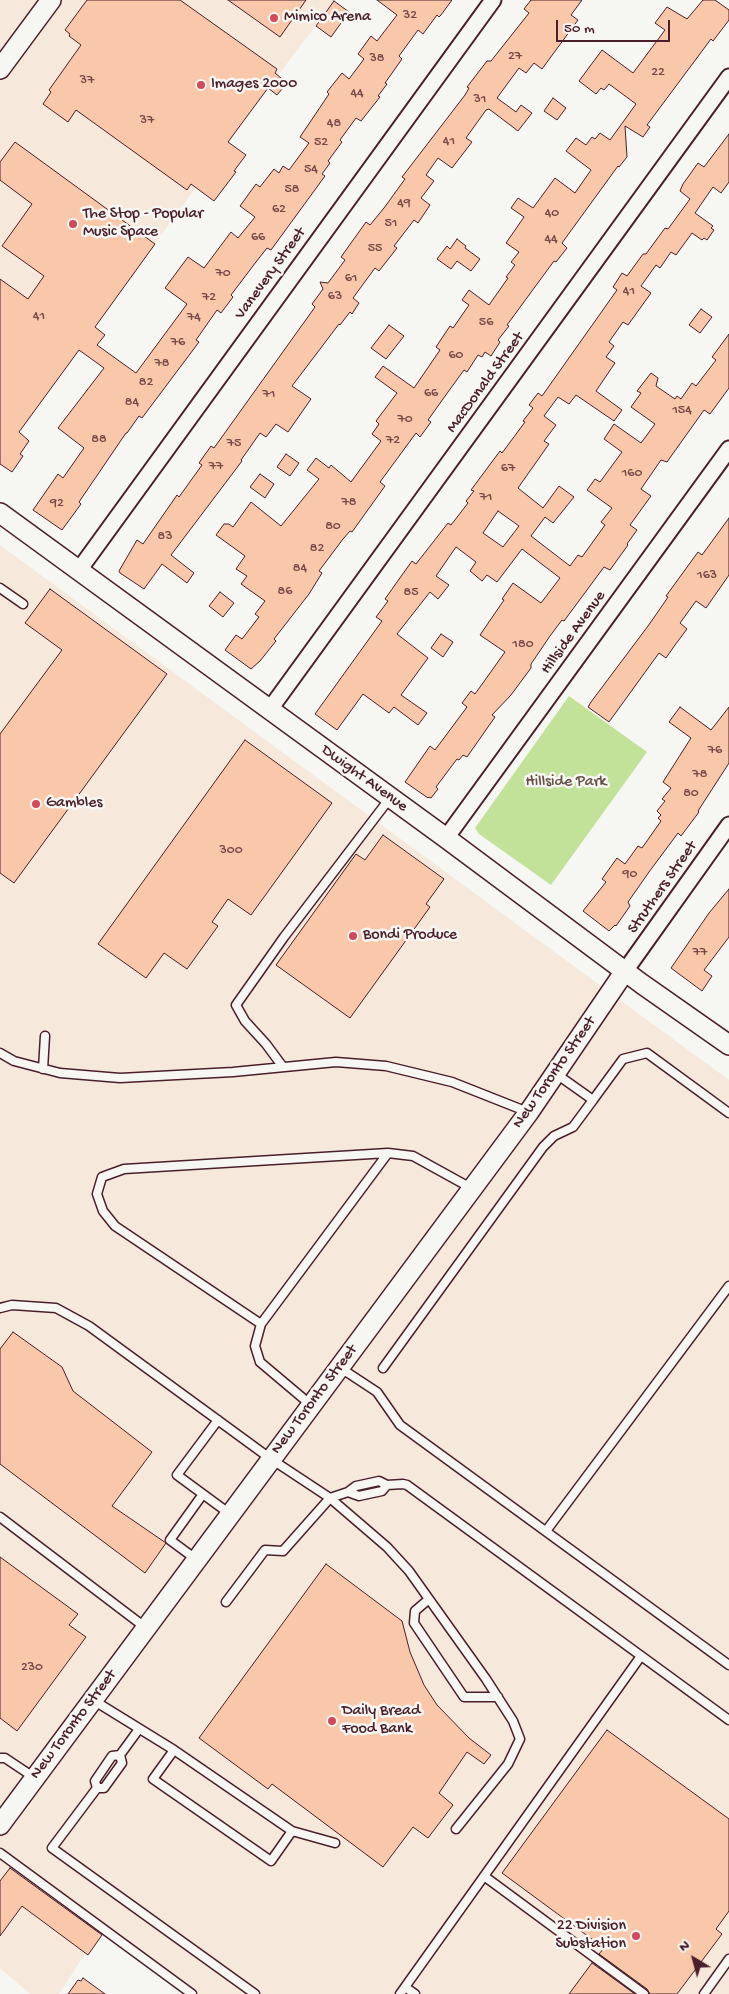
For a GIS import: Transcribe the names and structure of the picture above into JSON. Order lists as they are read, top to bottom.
{
  "streets": {
    "street": [
      "Vanevery Street",
      "MacDonald Street",
      "Hillside Avenue",
      "Dwight Avenue",
      "Struthers Street",
      "New Toronto Street"
    ]
  },
  "crossings": [
    ["Vanevery Street", "Dwight Avenue"],
    ["MacDonald Street", "Dwight Avenue"],
    ["Hillside Avenue", "Dwight Avenue"],
    ["Dwight Avenue", "Struthers Street"],
    ["Dwight Avenue", "New Toronto Street"],
    ["Struthers Street", "New Toronto Street"]
  ],
  "parks": ["Hillside Park"],
  "places": [
    "Mimico Arena",
    "Images 2000",
    "The Stop - Popular Music Space",
    "Gambles",
    "Bondi Produce",
    "Daily Bread Food Bank",
    "22 Division Substation"
  ],
  "house_numbers": [
    "32",
    "27",
    "38",
    "22",
    "37",
    "44",
    "31",
    "37",
    "48",
    "41",
    "52",
    "54",
    "58",
    "49",
    "62",
    "40",
    "51",
    "66",
    "44",
    "55",
    "70",
    "61",
    "41",
    "63",
    "72",
    "41",
    "74",
    "56",
    "76",
    "60",
    "78",
    "82",
    "66",
    "71",
    "84",
    "154",
    "70",
    "88",
    "72",
    "75",
    "77",
    "67",
    "160",
    "71",
    "78",
    "92",
    "80",
    "83",
    "82",
    "84",
    "163",
    "86",
    "85",
    "180",
    "76",
    "78",
    "80",
    "300",
    "90",
    "77",
    "230"
  ],
  "scale_bar": "50 m",
  "north": "top left"
}
